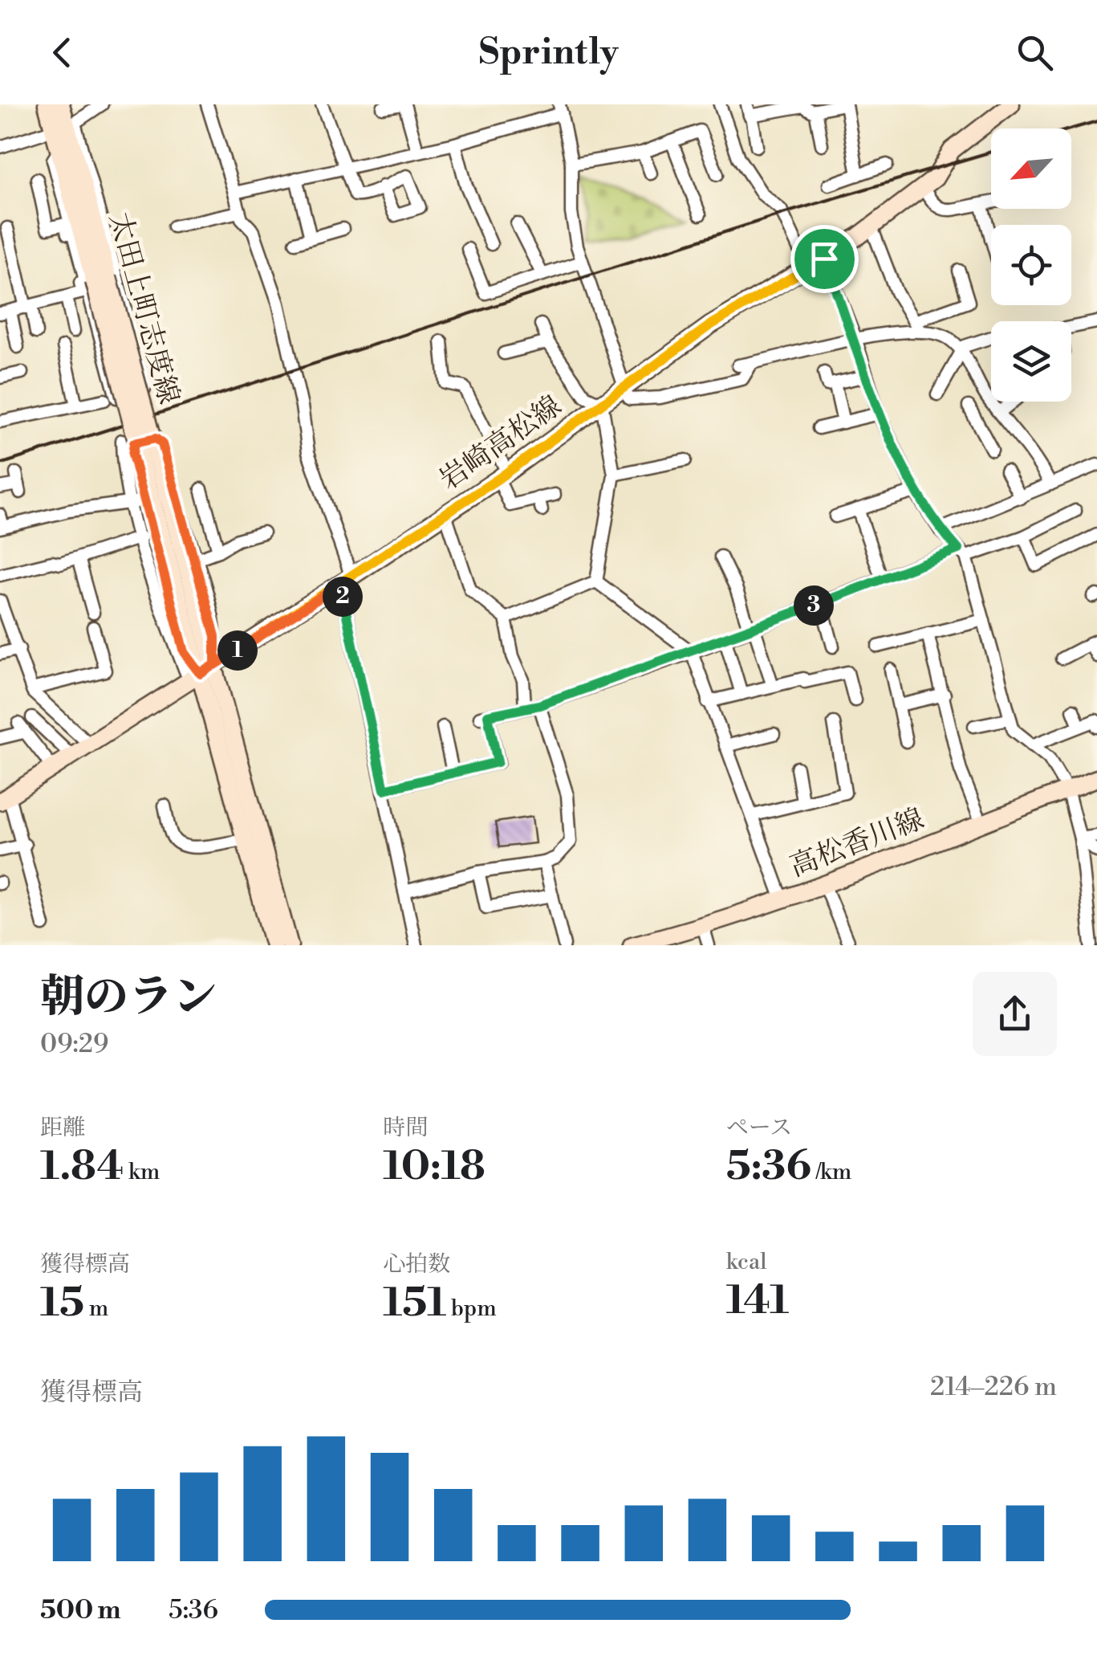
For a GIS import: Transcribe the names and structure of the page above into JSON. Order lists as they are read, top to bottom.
{
  "streets": {
    "main road": ["太田上町志度線", "岩崎高松線", "高松香川線"]
  },
  "crossings": [
    ["太田上町志度線", "岩崎高松線"]
  ],
  "north": "bottom left",
  "page": {
    "header": "Sprintly",
    "pins": ["2", "3", "1"],
    "heading": ["朝のラン", "09:29"],
    "stats": [
      ["距離", "1.84 km"],
      ["時間", "10:18"],
      ["ペース", "5:36 /km"],
      ["獲得標高", "15 m"],
      ["心拍数", "151 bpm"],
      ["kcal", "141"]
    ],
    "chart": ["獲得標高", "214–226 m"],
    "list": [
      {
        "name": "500 m",
        "note": "5:36"
      }
    ]
  }
}
